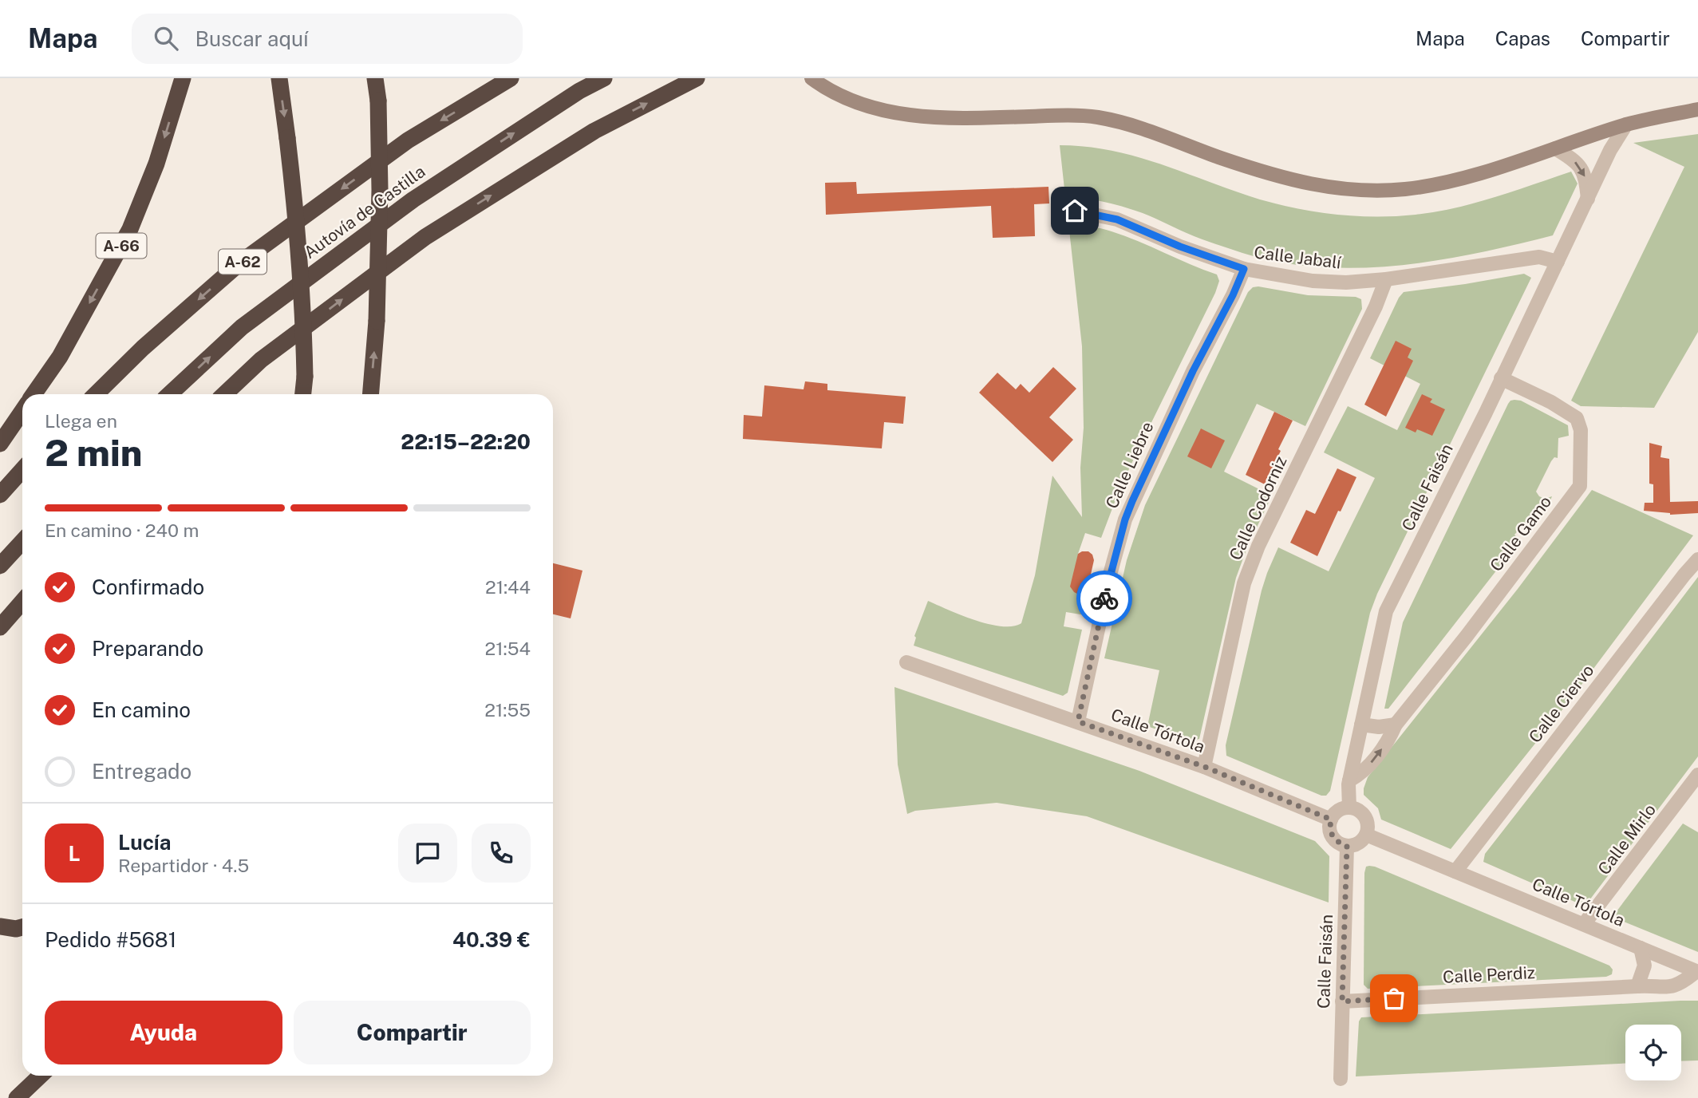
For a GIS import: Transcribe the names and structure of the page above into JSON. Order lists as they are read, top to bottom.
{
  "streets": {
    "highway": ["Autovía de Castilla", "A-66", "A-62"],
    "street": [
      "Calle Jabalí",
      "Calle Liebre",
      "Calle Faisán",
      "Calle Codorniz",
      "Calle Gamo",
      "Calle Ciervo",
      "Calle Tórtola",
      "Calle Mirlo",
      "Calle Perdiz"
    ]
  },
  "crossings": [
    ["Calle Jabalí", "Calle Liebre"],
    ["Calle Jabalí", "Calle Faisán"],
    ["Calle Jabalí", "Calle Codorniz"],
    ["Calle Liebre", "Calle Tórtola"],
    ["Calle Faisán", "Calle Gamo"],
    ["Calle Faisán", "Calle Tórtola"],
    ["Calle Faisán", "Calle Perdiz"],
    ["Calle Codorniz", "Calle Tórtola"],
    ["Calle Ciervo", "Calle Tórtola"],
    ["Calle Tórtola", "Calle Mirlo"],
    ["Calle Tórtola", "Calle Perdiz"]
  ],
  "page": {
    "header": "Mapa",
    "search": "Buscar aquí",
    "nav": ["Mapa", "Capas", "Compartir"],
    "heading": ["2 min", "Llega en", "22:15–22:20"],
    "panel": [
      "Lucía",
      "Repartidor · 4.5",
      "Pedido #5681",
      "40.39 €"
    ],
    "bar": "En camino · 240 m",
    "list": [
      ["Confirmado", "21:44"],
      ["Preparando", "21:54"],
      ["En camino", "21:55"],
      "Entregado"
    ],
    "round": "L",
    "buttons": ["Ayuda", "Compartir"]
  }
}
